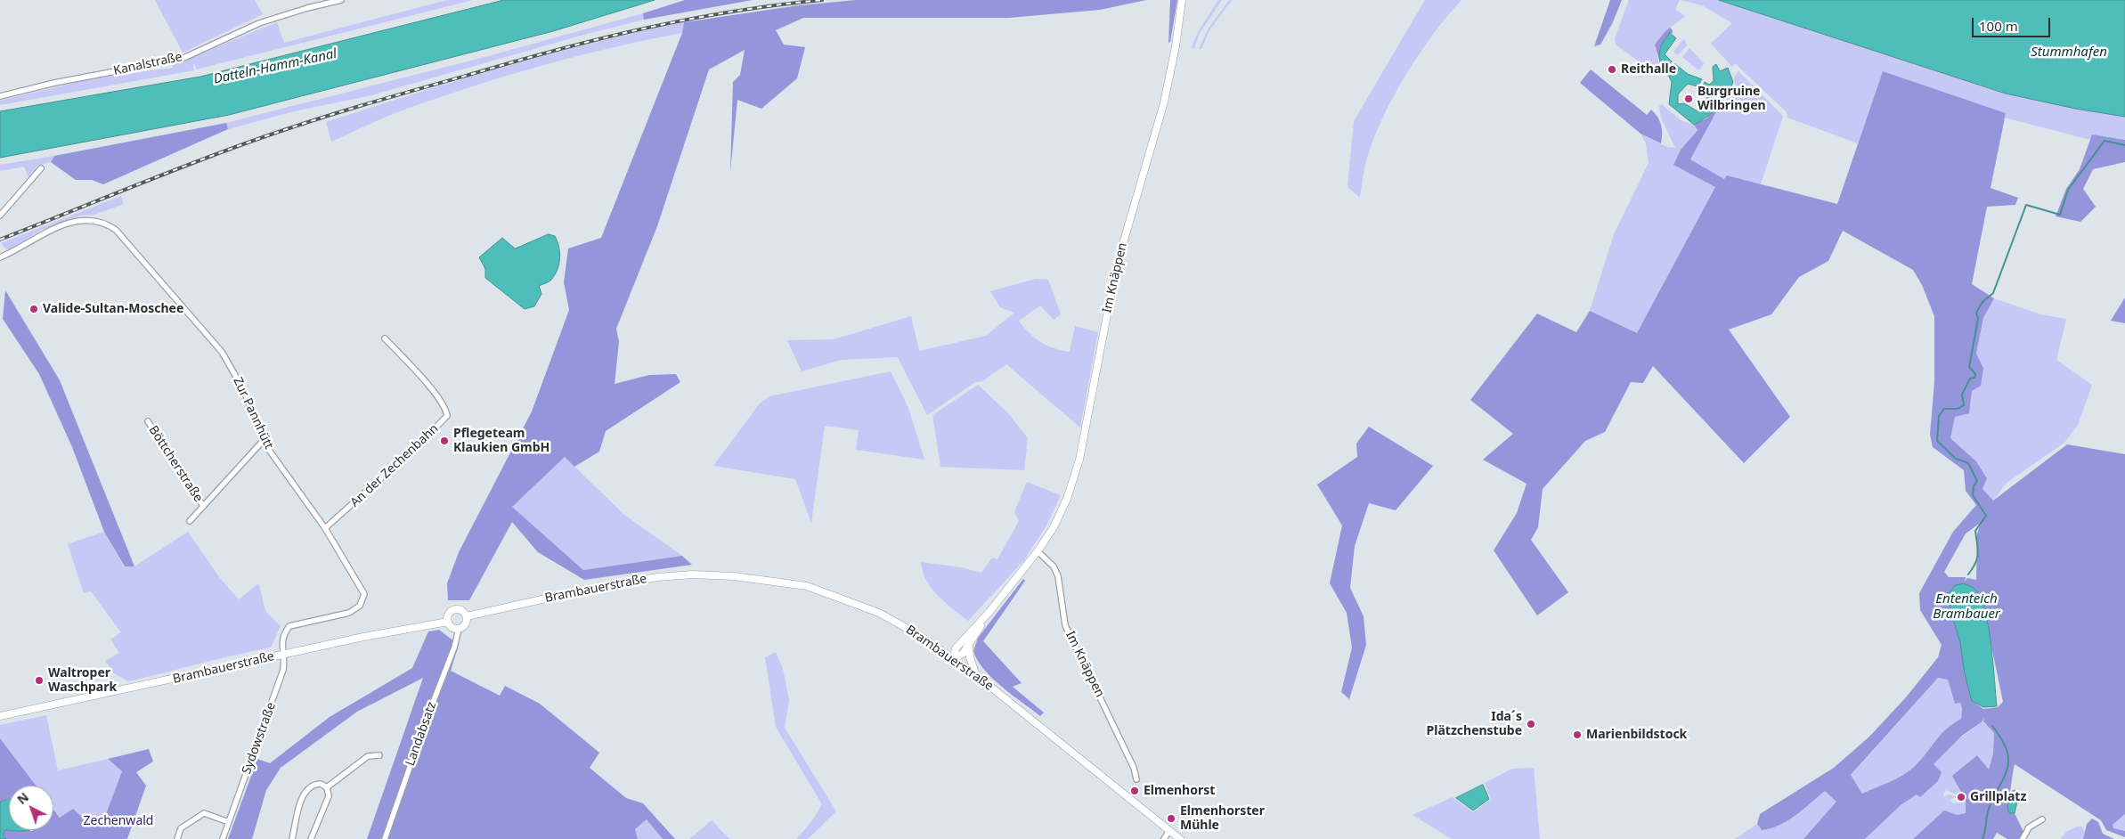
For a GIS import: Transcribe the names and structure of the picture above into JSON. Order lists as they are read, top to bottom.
{
  "streets": {
    "main road": ["Im Knäppen", "Brambauerstraße"],
    "street": [
      "Kanalstraße",
      "Zur Pannhütt",
      "Böttcherstraße",
      "An der Zechenbahn",
      "Landabsatz",
      "Sydowstraße"
    ]
  },
  "crossings": [
    ["Im Knäppen", "Brambauerstraße"],
    ["Zur Pannhütt", "Böttcherstraße"],
    ["Zur Pannhütt", "An der Zechenbahn"],
    ["Zur Pannhütt", "Brambauerstraße"],
    ["Zur Pannhütt", "Sydowstraße"],
    ["Brambauerstraße", "Landabsatz"],
    ["Brambauerstraße", "Sydowstraße"]
  ],
  "water": ["Stummhafen", "Datteln-Hamm-Kanal", "Ententeich Brambauer"],
  "parks": ["Zechenwald"],
  "places": [
    "Reithalle",
    "Burgruine Wilbringen",
    "Valide-Sultan-Moschee",
    "Pflegeteam Klaukien GmbH",
    "Waltroper Waschpark",
    "Ida´s Plätzchenstube",
    "Marienbildstock",
    "Elmenhorst",
    "Grillplatz",
    "Elmenhorster Mühle"
  ],
  "scale_bar": "100 m",
  "north": "top left"
}
